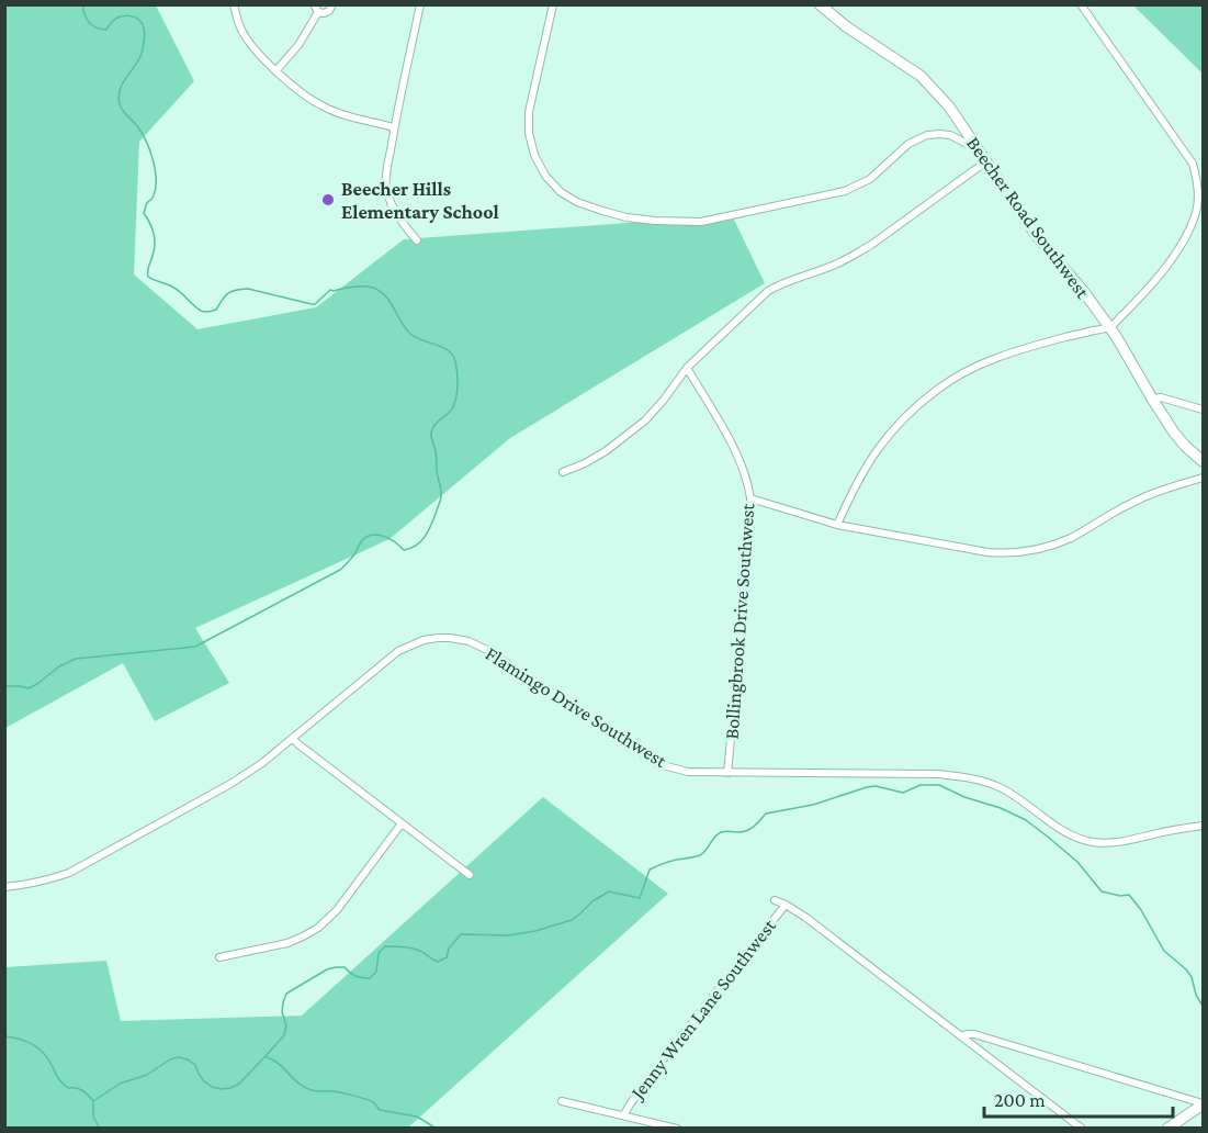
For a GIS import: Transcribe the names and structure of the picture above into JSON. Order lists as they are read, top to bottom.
{
  "streets": {
    "street": [
      "Beecher Road Southwest",
      "Bollingbrook Drive Southwest",
      "Flamingo Drive Southwest",
      "Jenny Wren Lane Southwest"
    ]
  },
  "crossings": [
    ["Bollingbrook Drive Southwest", "Flamingo Drive Southwest"]
  ],
  "places": ["Beecher Hills Elementary School"],
  "scale_bar": "200 m"
}
